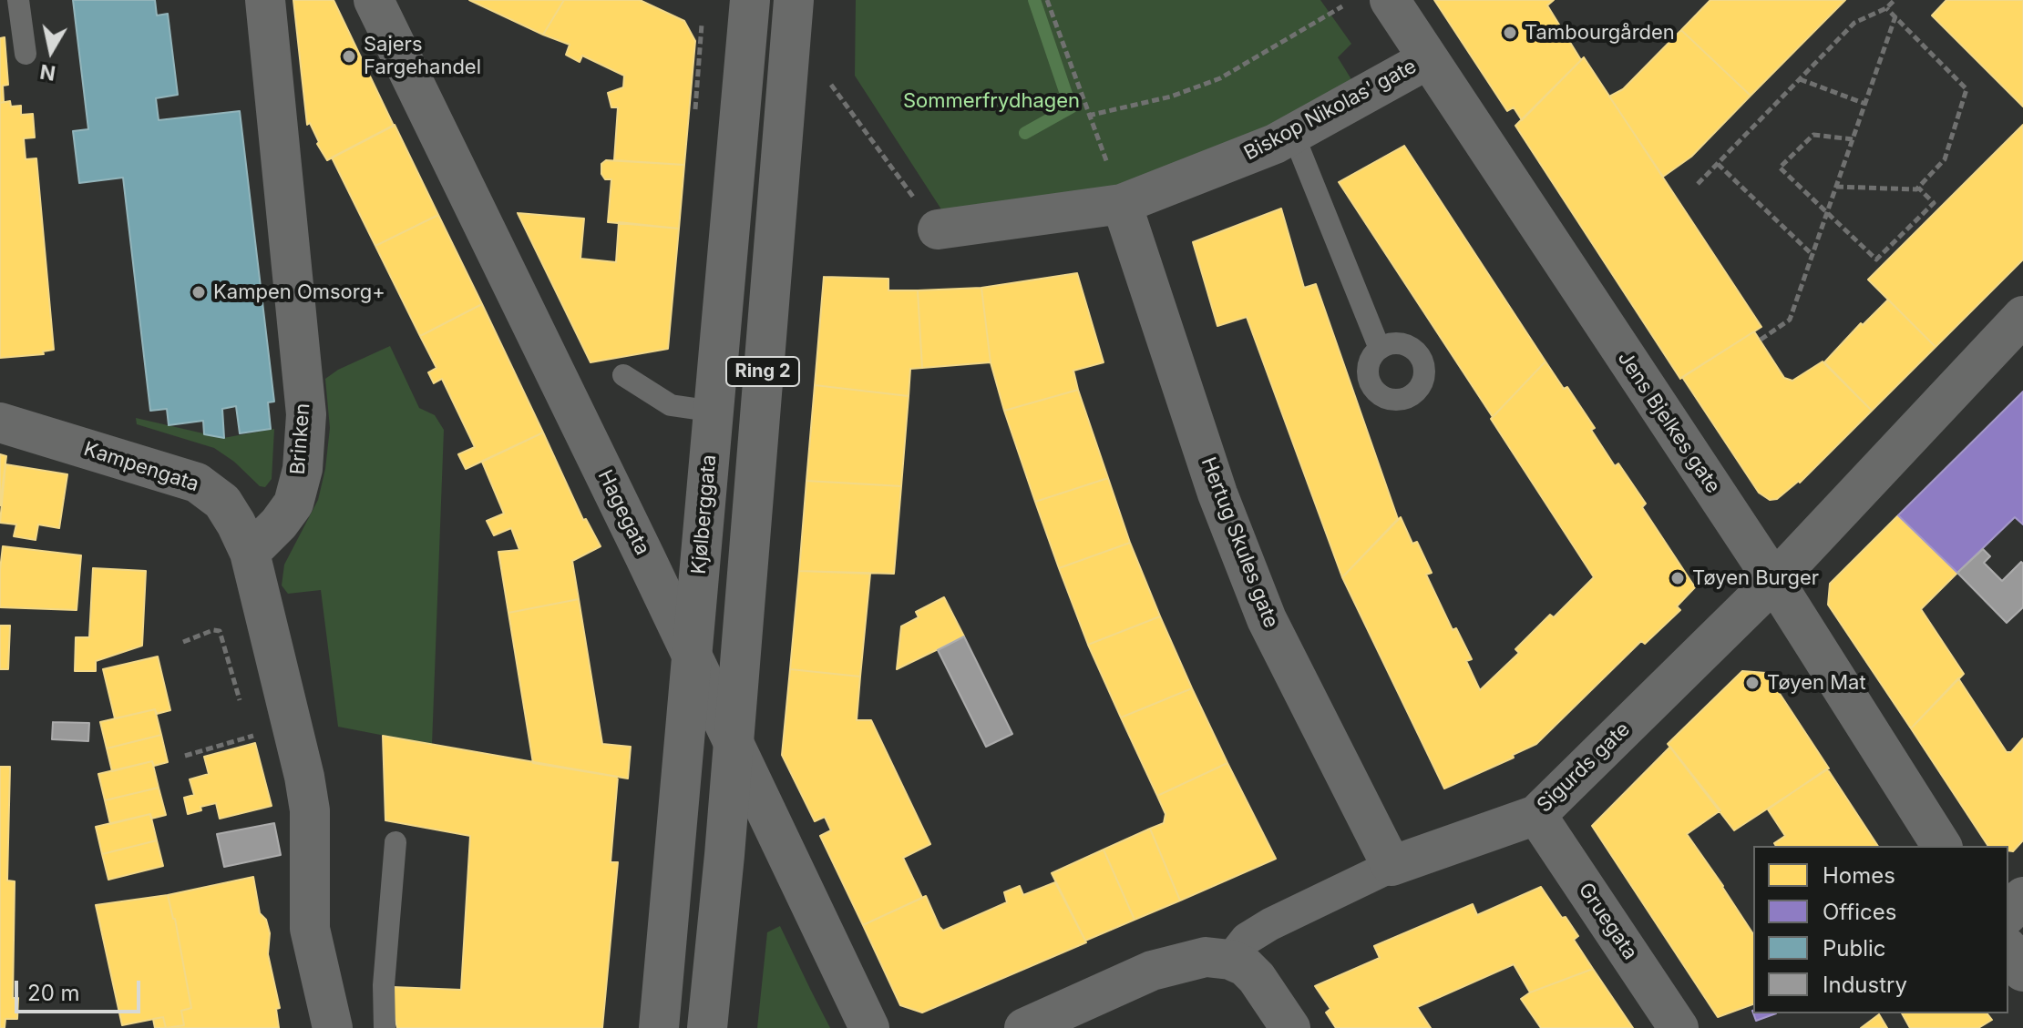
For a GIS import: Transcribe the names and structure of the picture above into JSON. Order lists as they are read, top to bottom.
{
  "streets": {
    "street": [
      "Biskop Nikolas' gate",
      "Ring 2",
      "Jens Bjelkes gate",
      "Brinken",
      "Kampengata",
      "Hagegata",
      "Kjølberggata",
      "Hertug Skules gate",
      "Sigurds gate",
      "Gruegata"
    ]
  },
  "crossings": [
    ["Biskop Nikolas' gate", "Jens Bjelkes gate"],
    ["Biskop Nikolas' gate", "Hertug Skules gate"],
    ["Ring 2", "Hagegata"],
    ["Jens Bjelkes gate", "Sigurds gate"],
    ["Brinken", "Kampengata"],
    ["Hagegata", "Kjølberggata"],
    ["Hertug Skules gate", "Sigurds gate"],
    ["Sigurds gate", "Gruegata"]
  ],
  "parks": ["Sommerfrydhagen"],
  "places": [
    "Tambourgården",
    "Sajers Fargehandel",
    "Kampen Omsorg+",
    "Tøyen Burger",
    "Tøyen Mat"
  ],
  "legend": [
    "Homes",
    "Offices",
    "Public",
    "Industry"
  ],
  "scale_bar": "20 m",
  "north": "bottom"
}
